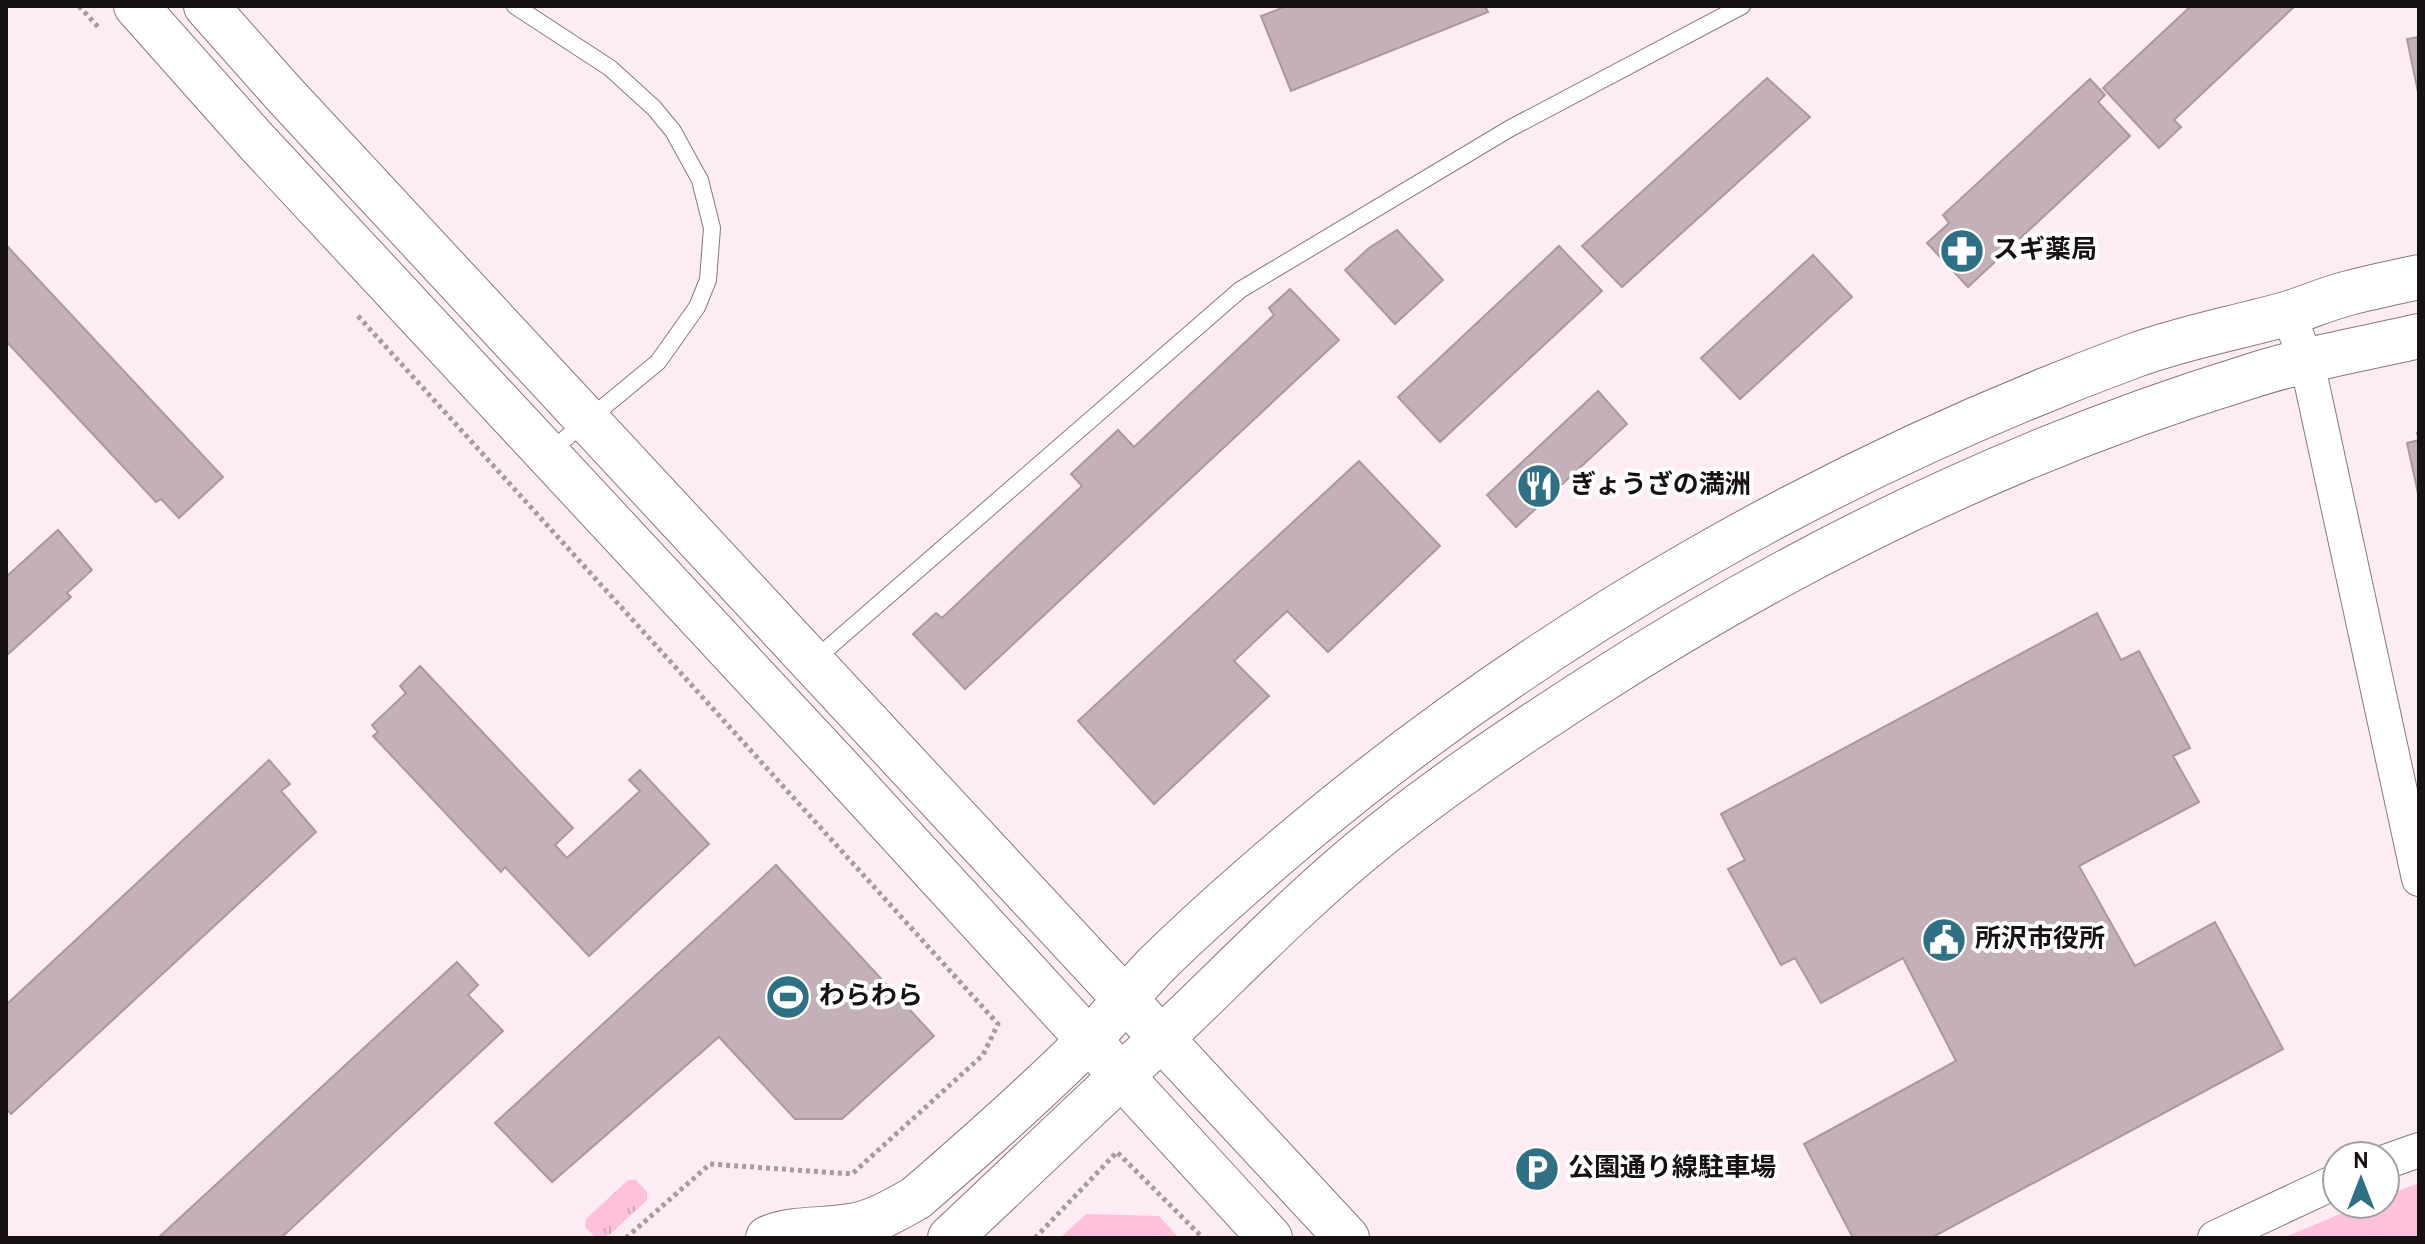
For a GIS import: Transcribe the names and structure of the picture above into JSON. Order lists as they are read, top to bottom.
{
  "places": {
    "pharmacy": ["スギ薬局"],
    "restaurant": ["ぎょうざの満洲"],
    "public building": ["所沢市役所"],
    "sports": ["わらわら"],
    "parking": ["公園通り線駐車場"]
  },
  "north": "top"
}
